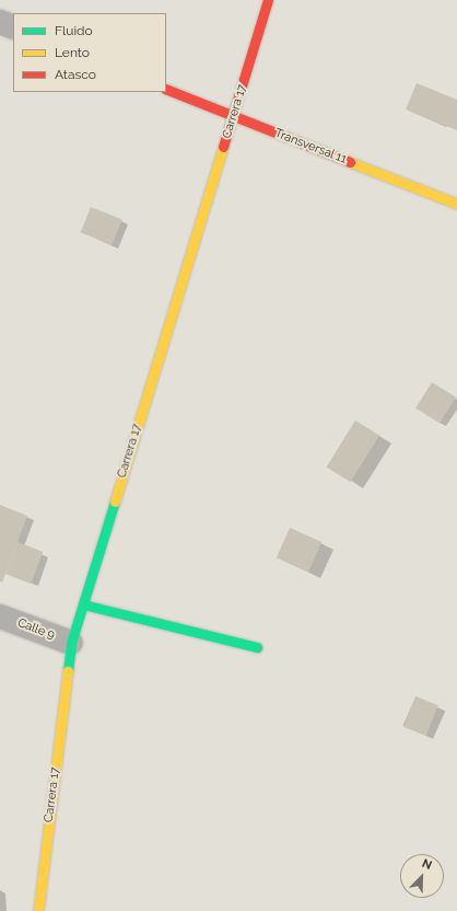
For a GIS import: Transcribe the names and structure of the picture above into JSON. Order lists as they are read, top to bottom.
{
  "streets": {
    "street": ["Carrera 17", "Transversal 11", "Calle 9"]
  },
  "crossings": [
    ["Carrera 17", "Transversal 11"],
    ["Carrera 17", "Calle 9"]
  ],
  "legend": ["Fluido", "Lento", "Atasco"],
  "north": "top right"
}
